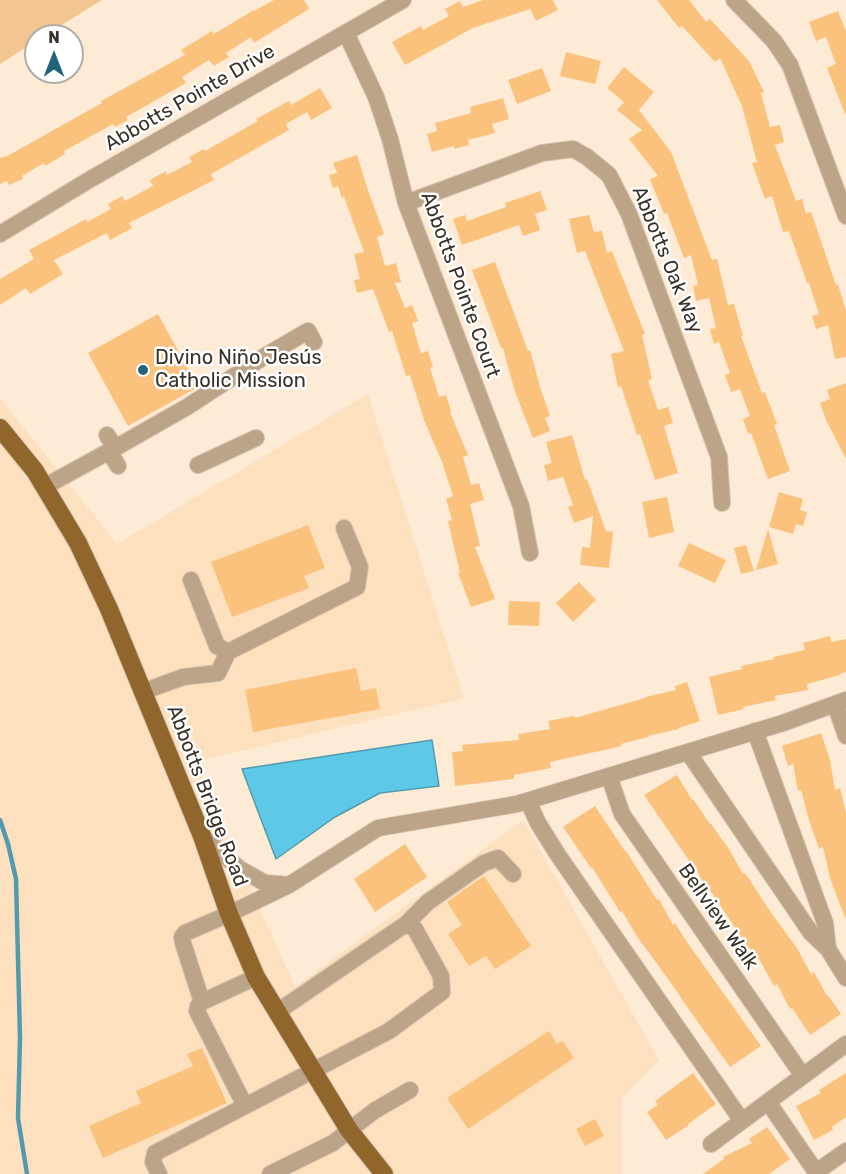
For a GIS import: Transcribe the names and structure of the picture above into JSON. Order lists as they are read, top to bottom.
{
  "streets": {
    "main road": ["Abbotts Bridge Road"],
    "street": [
      "Abbotts Pointe Drive",
      "Abbotts Oak Way",
      "Abbotts Pointe Court",
      "Bellview Walk"
    ]
  },
  "crossings": [
    ["Abbotts Pointe Drive", "Abbotts Pointe Court"],
    ["Abbotts Oak Way", "Abbotts Pointe Court"]
  ],
  "places": ["Divino Niño Jesús Catholic Mission"],
  "north": "top"
}
